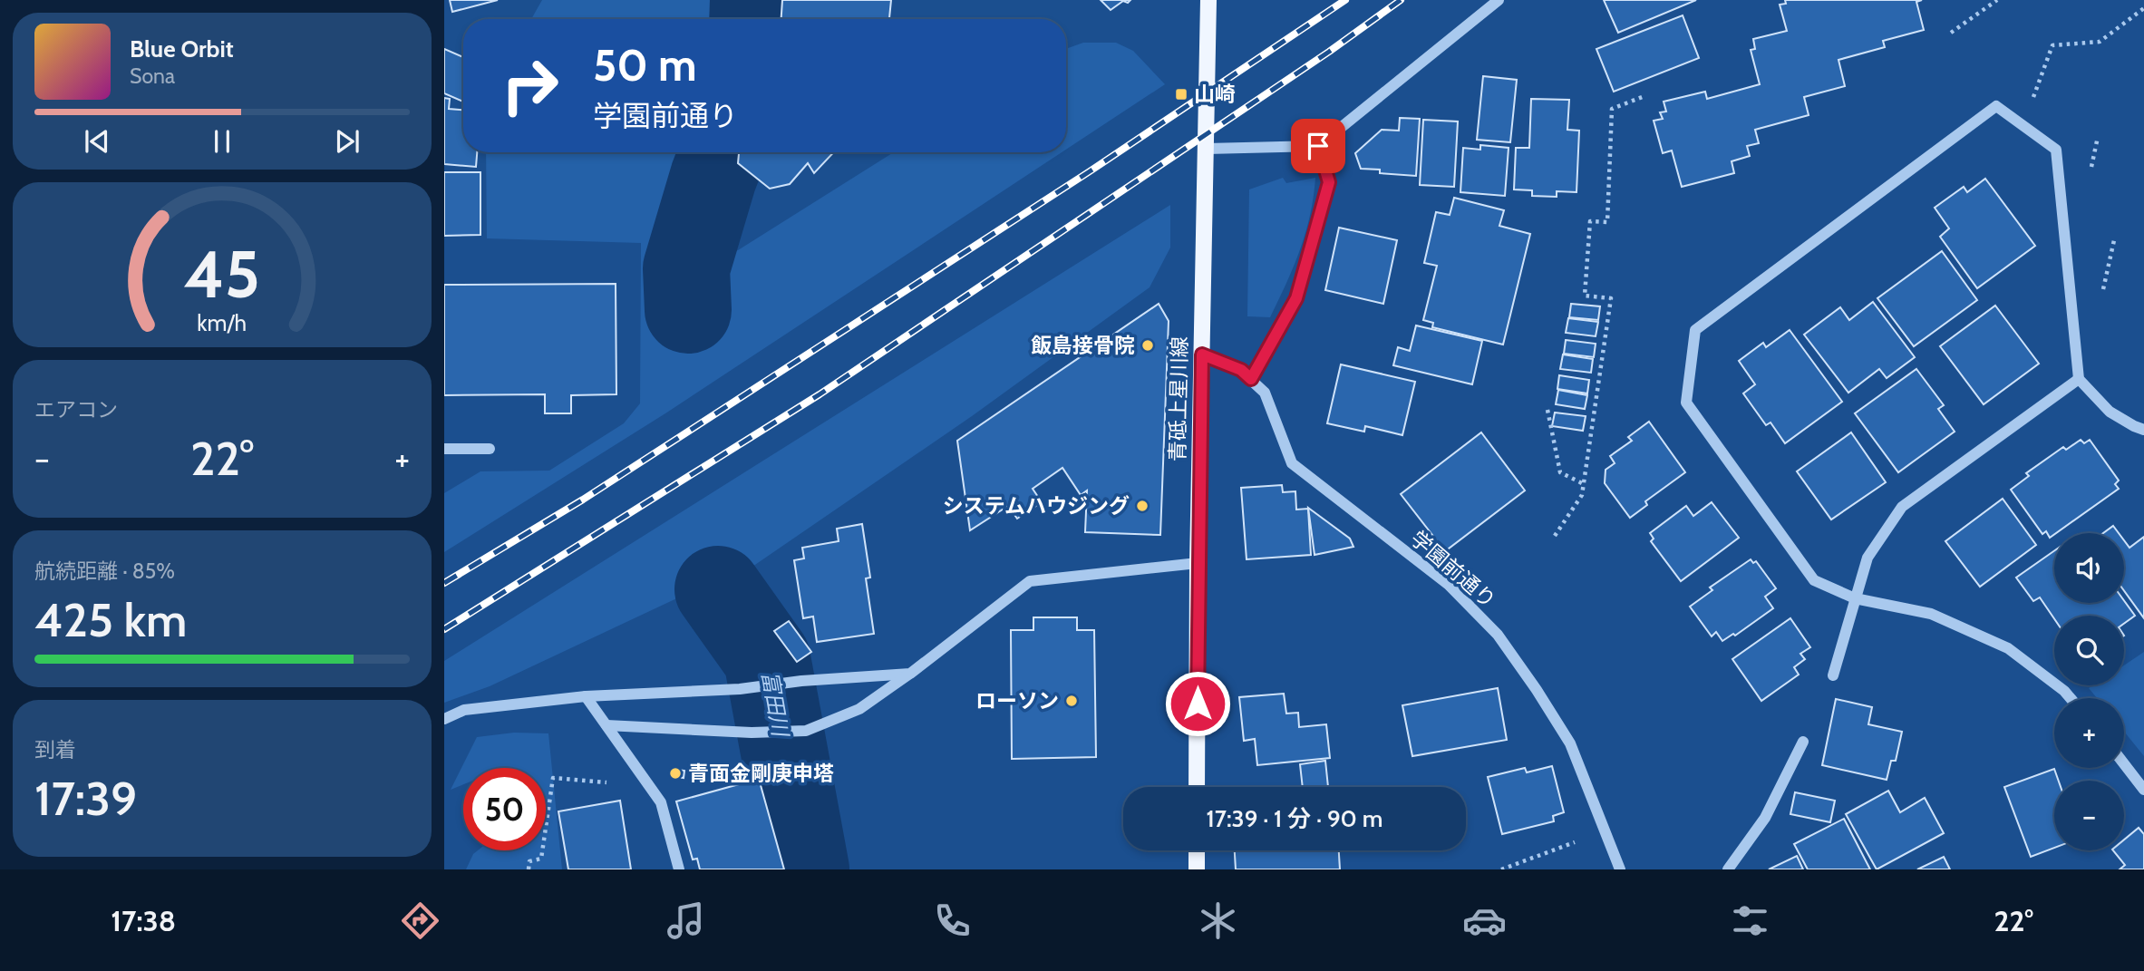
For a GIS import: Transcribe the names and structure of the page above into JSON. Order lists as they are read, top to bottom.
{
  "streets": {
    "main road": ["青砥上星川線"],
    "street": ["学園前通り"]
  },
  "crossings": [
    ["青砥上星川線", "学園前通り"]
  ],
  "water": ["富田川"],
  "places": {
    "transit": ["山崎"],
    "other": [
      "飯島接骨院",
      "システムハウジング",
      "ローソン",
      "青面金剛庚申塔"
    ]
  },
  "page": {
    "turn": ["50 m", "学園前通り"],
    "song": ["Blue Orbit", "Sona"],
    "tile": [
      "エアコン",
      ["航続距離 · 85%", "425 km"],
      ["到着", "17:39"]
    ],
    "heat": ["−", "22°", "+"],
    "map_buttons": ["+", "−"],
    "limit": "50",
    "trip": "17:39 · 1 分 · 90 m",
    "tabs": ["17:38", "22°"],
    "gauge": ["45", "km/h"]
  }
}
